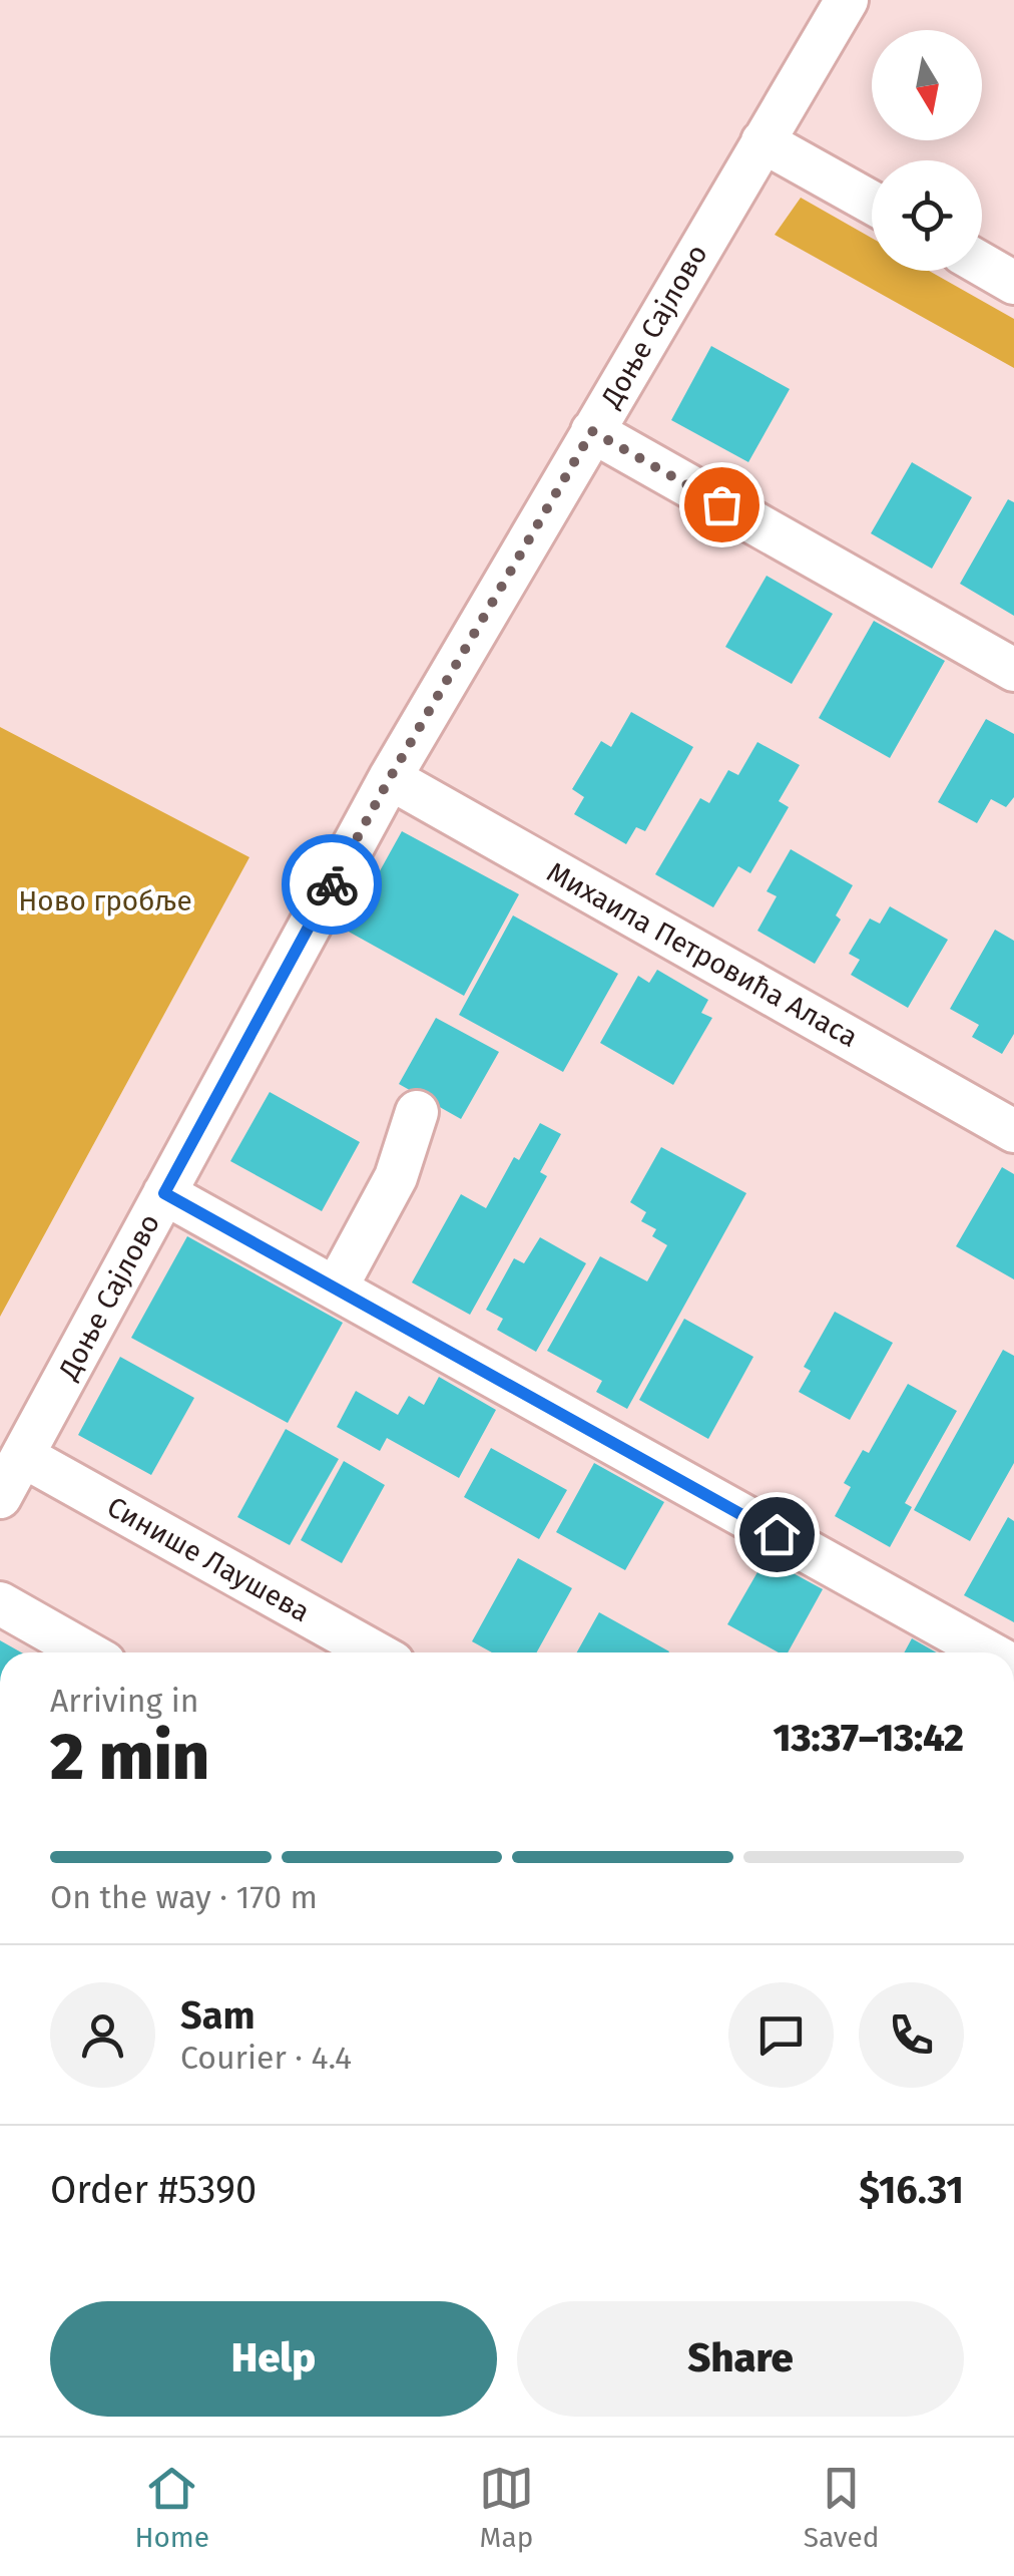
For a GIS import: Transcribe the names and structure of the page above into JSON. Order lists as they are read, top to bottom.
{
  "streets": {
    "street": ["Доње Сајлово", "Михаила Петровића Аласа", "Синише Лаушева"]
  },
  "crossings": [
    ["Доње Сајлово", "Михаила Петровића Аласа"],
    ["Доње Сајлово", "Синише Лаушева"]
  ],
  "parks": ["Ново гробље"],
  "north": "bottom",
  "page": {
    "heading": ["2 min", "Arriving in", "13:37–13:42"],
    "panel": [
      "Sam",
      "Courier · 4.4",
      "Order #5390",
      "$16.31"
    ],
    "bar": "On the way · 170 m",
    "buttons": ["Help", "Share"],
    "tabs": ["Home", "Map", "Saved"]
  }
}
